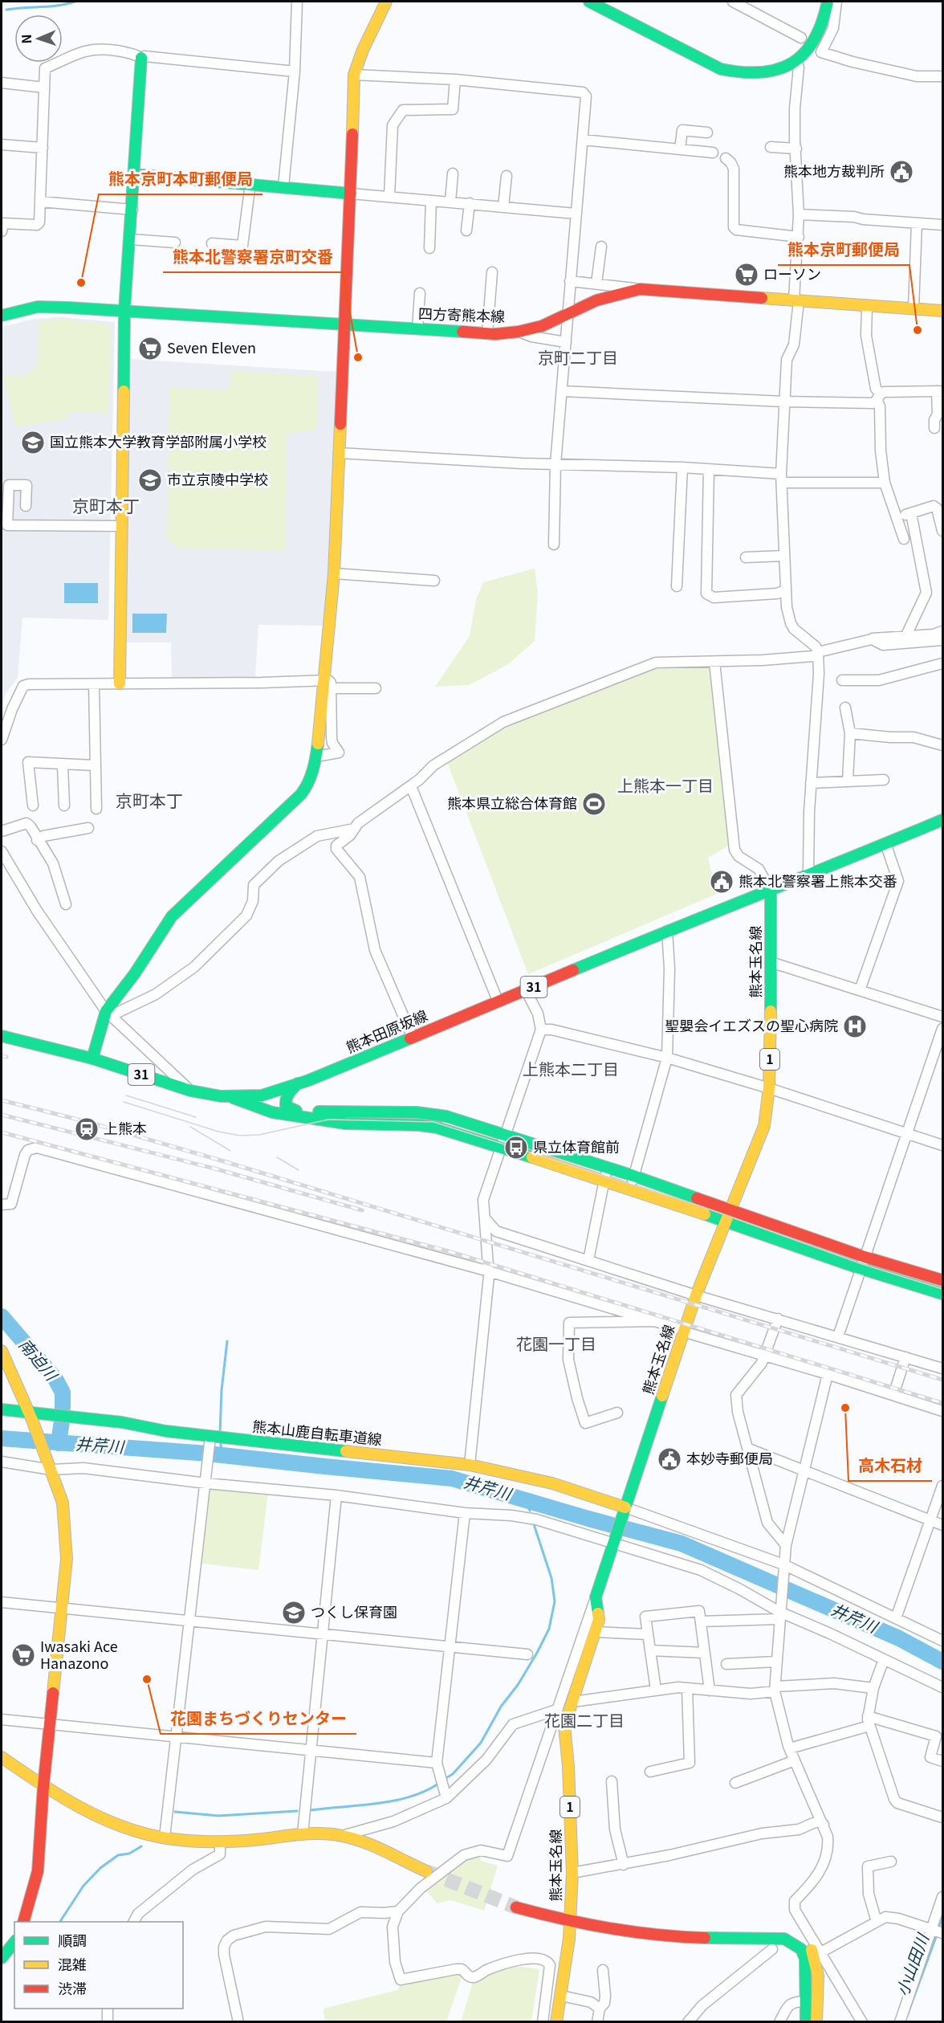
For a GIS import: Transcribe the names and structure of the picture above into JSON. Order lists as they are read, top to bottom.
{
  "streets": {
    "street": [
      "四方寄熊本線",
      "熊本玉名線",
      "31",
      "熊本田原坂線",
      "1",
      "熊本山鹿自転車道線"
    ]
  },
  "crossings": [
    ["熊本玉名線", "熊本田原坂線"],
    ["熊本玉名線", "熊本山鹿自転車道線"]
  ],
  "districts": [
    "京町二丁目",
    "京町本丁",
    "上熊本一丁目",
    "京町本丁",
    "上熊本二丁目",
    "花園一丁目",
    "花園二丁目"
  ],
  "water": ["南迫川", "井芹川", "小山田川"],
  "places": {
    "public building": ["熊本地方裁判所", "熊本北警察署上熊本交番", "本妙寺郵便局"],
    "supermarket": ["ローソン", "Seven Eleven", "Iwasaki Ace Hanazono"],
    "other": [
      "熊本京町本町郵便局",
      "熊本京町郵便局",
      "熊本北警察署京町交番",
      "高木石材",
      "花園まちづくりセンター"
    ],
    "school or university": ["国立熊本大学教育学部附属小学校", "市立京陵中学校", "つくし保育園"],
    "sports": ["熊本県立総合体育館"],
    "hospital": ["聖嬰会イエズスの聖心病院"],
    "station": ["上熊本"],
    "bus stop": ["県立体育館前"]
  },
  "legend": ["順調", "混雑", "渋滞"],
  "north": "left"
}
